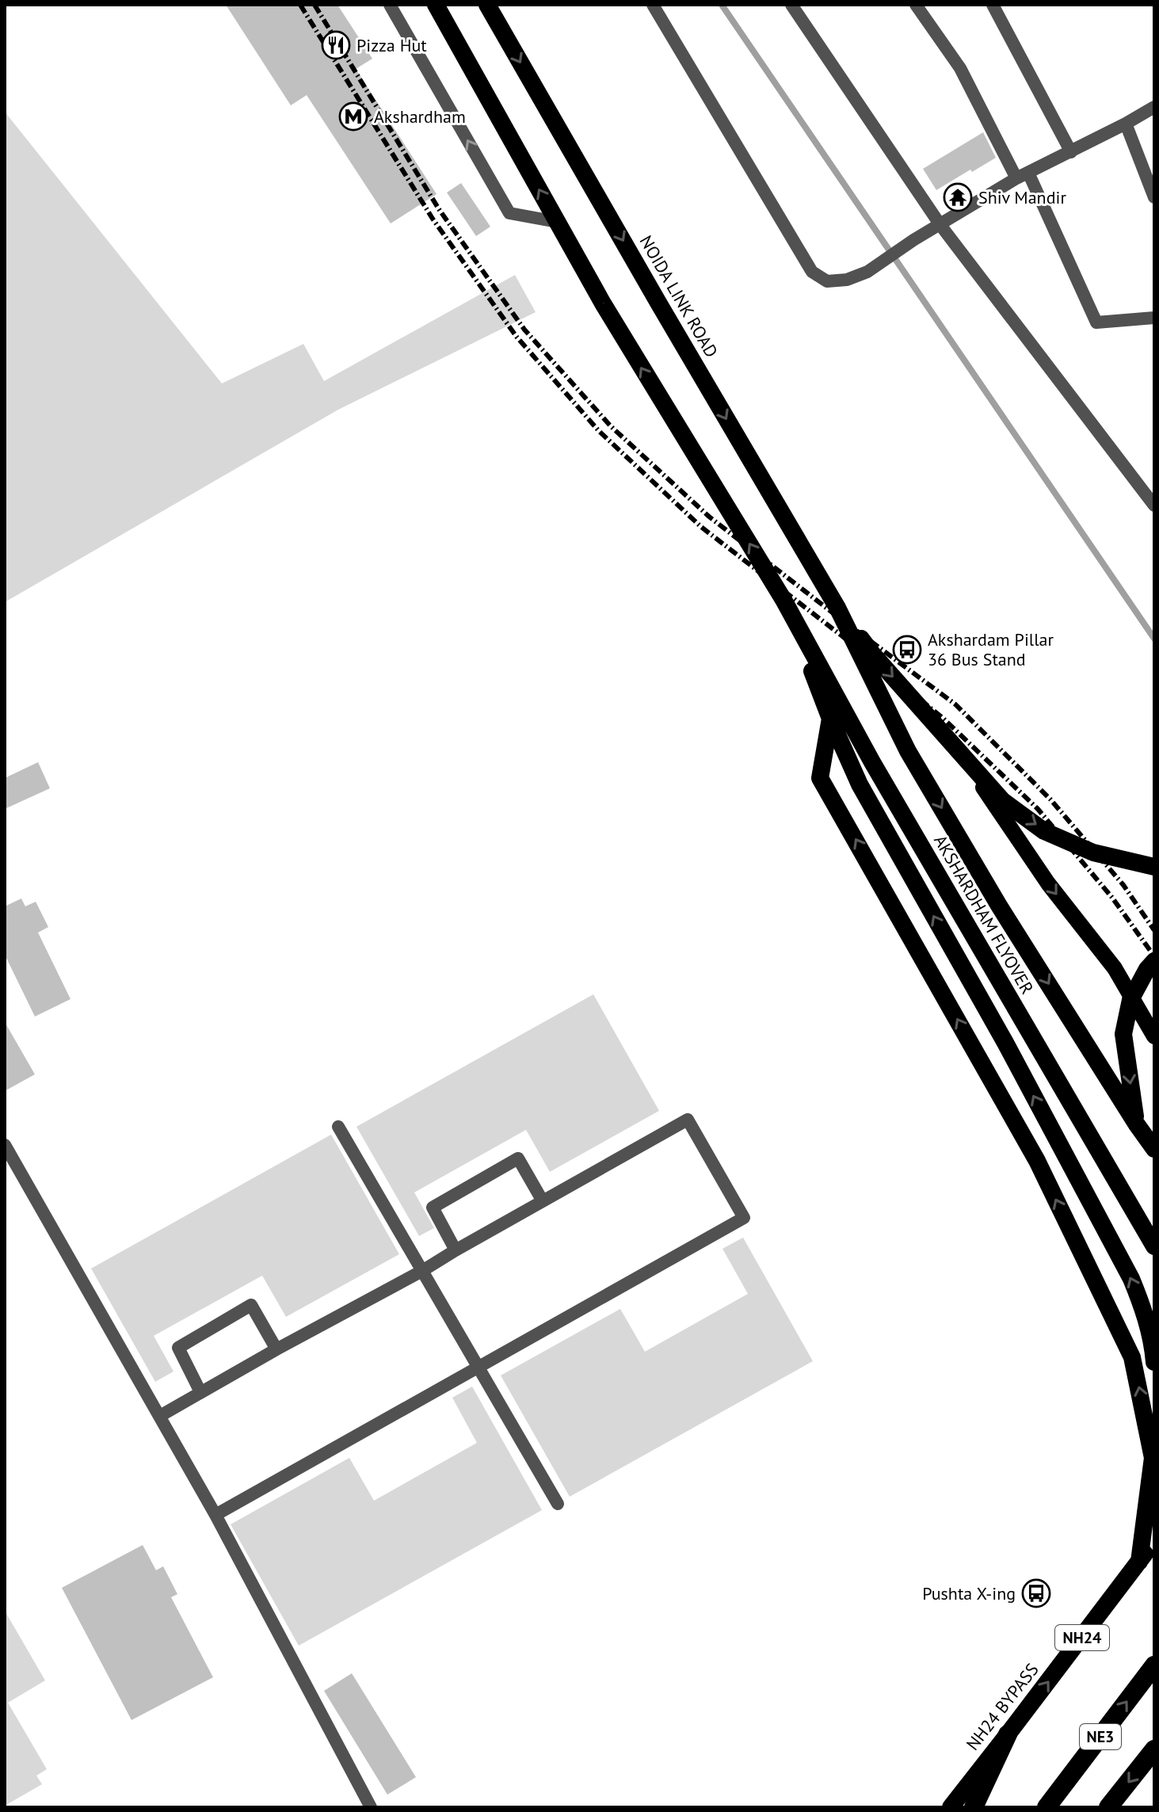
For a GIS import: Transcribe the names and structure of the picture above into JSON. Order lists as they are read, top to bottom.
{
  "streets": {
    "highway": [
      "NOIDA LINK ROAD",
      "AKSHARDHAM FLYOVER",
      "NH24",
      "NH24 BYPASS",
      "NE3"
    ]
  },
  "crossings": [
    ["NOIDA LINK ROAD", "AKSHARDHAM FLYOVER"]
  ],
  "places": {
    "restaurant": ["Pizza Hut"],
    "metro station": ["Akshardham"],
    "temple": ["Shiv Mandir"],
    "bus stop": ["Akshardam Pillar 36 Bus Stand", "Pushta X-ing"]
  }
}
